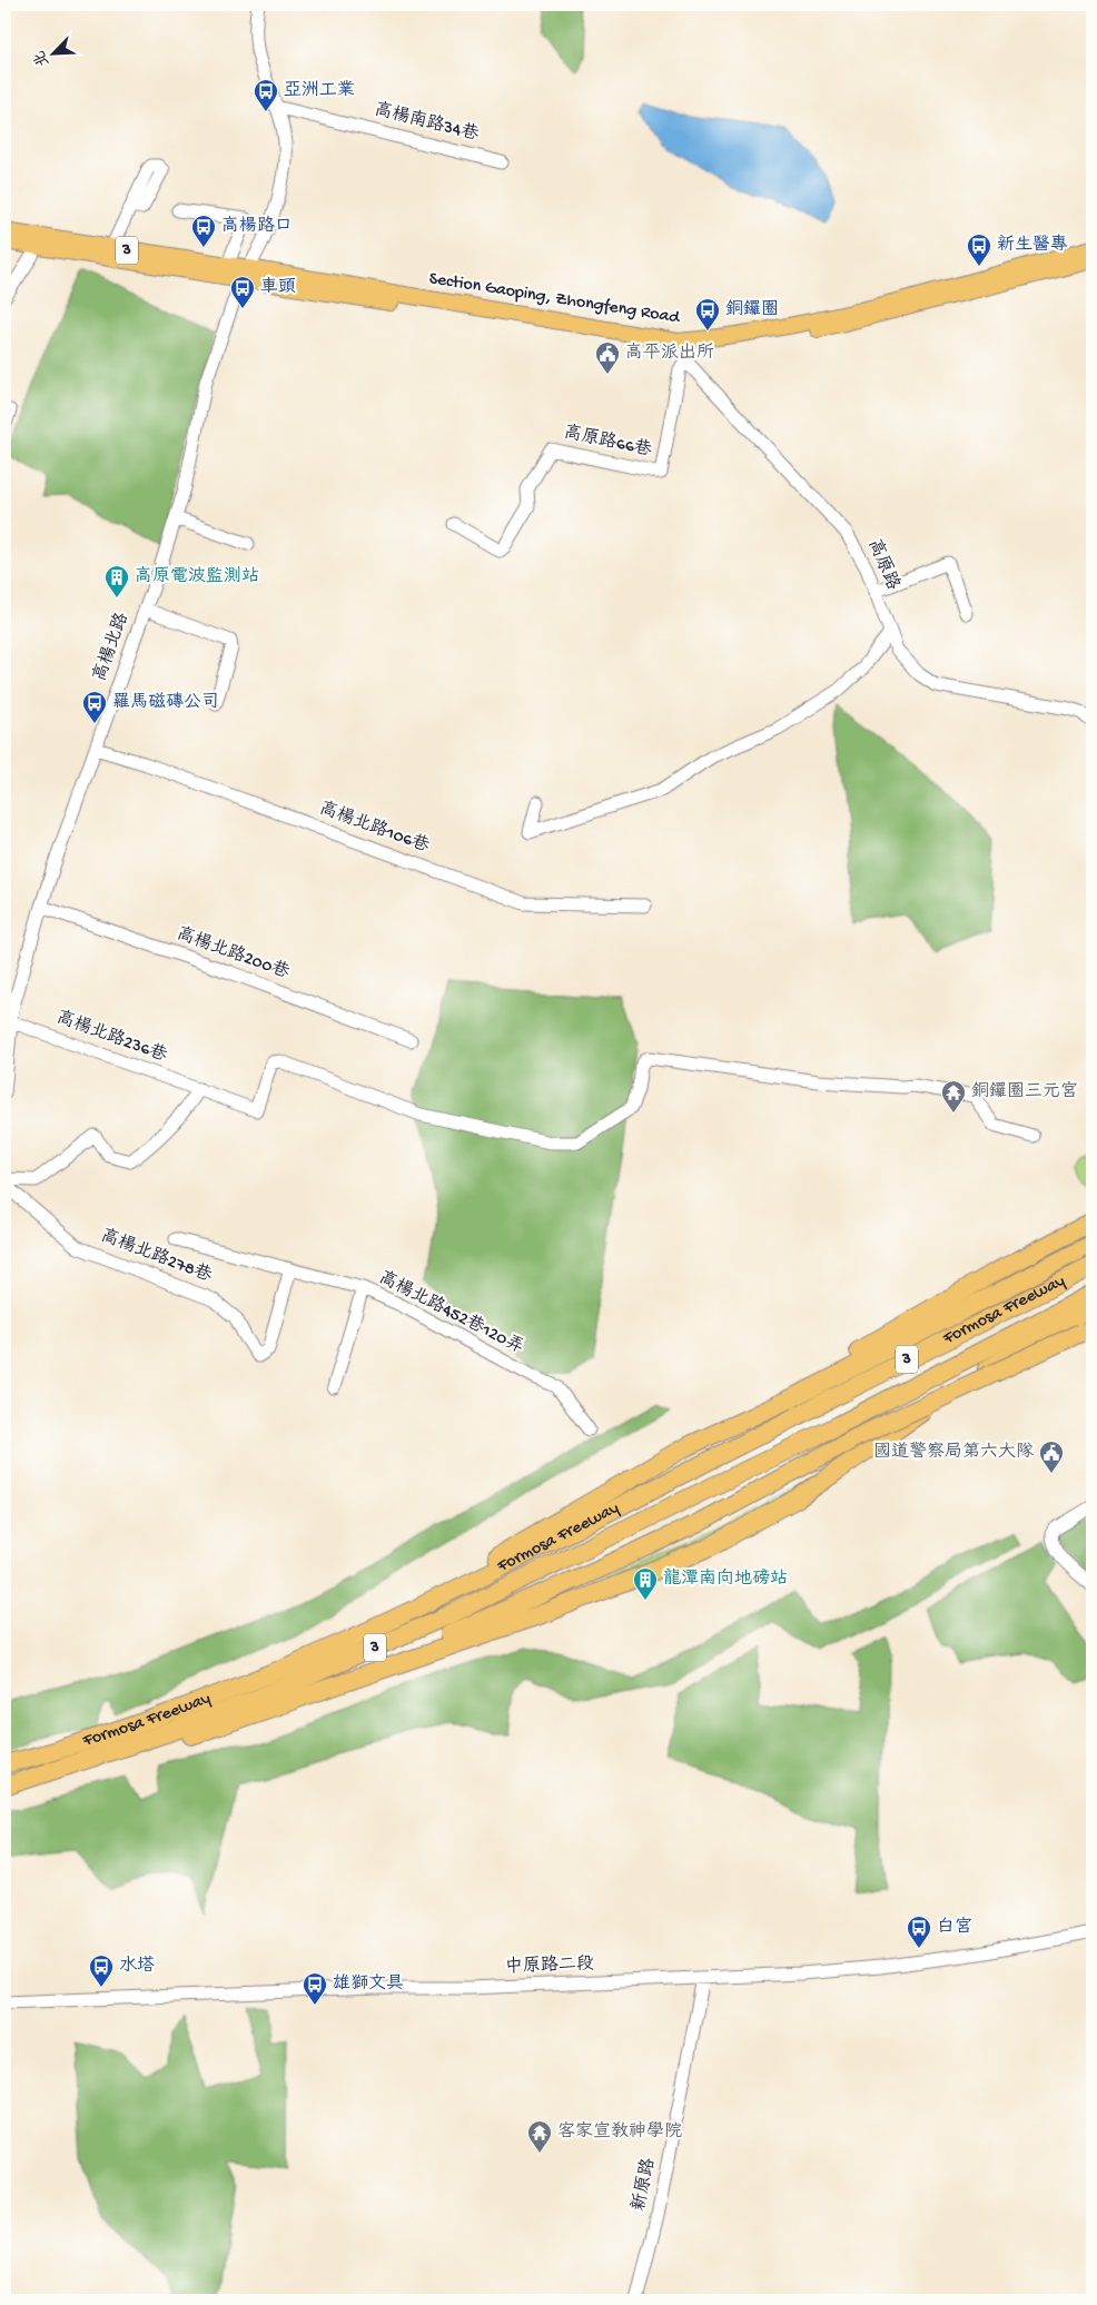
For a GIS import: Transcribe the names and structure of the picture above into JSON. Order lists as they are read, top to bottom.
{
  "streets": {
    "highway": ["3", "Formosa Freeway"],
    "main road": ["Section Gaoping, Zhongfeng Road"],
    "street": [
      "高楊南路34巷",
      "高原路66巷",
      "高原路",
      "高楊北路",
      "高楊北路106巷",
      "高楊北路200巷",
      "高楊北路236巷",
      "高楊北路278巷",
      "高楊北路452巷120弄",
      "中原路二段",
      "新原路"
    ]
  },
  "crossings": [
    ["高楊南路34巷", "高楊北路"],
    ["Section Gaoping, Zhongfeng Road", "高原路66巷"],
    ["Section Gaoping, Zhongfeng Road", "高原路"],
    ["Section Gaoping, Zhongfeng Road", "高楊北路"],
    ["高原路66巷", "高原路"],
    ["高楊北路", "高楊北路106巷"],
    ["高楊北路", "高楊北路200巷"],
    ["高楊北路", "高楊北路236巷"],
    ["高楊北路278巷", "高楊北路452巷120弄"],
    ["中原路二段", "新原路"]
  ],
  "places": {
    "bus stop": [
      "亞洲工業",
      "高楊路口",
      "新生醫專",
      "車頭",
      "銅鑼圈",
      "羅馬磁磚公司",
      "白宮",
      "水塔",
      "雄獅文具"
    ],
    "public building": ["高平派出所", "國道警察局第六大隊"],
    "building": ["高原電波監測站", "龍潭南向地磅站"],
    "temple": ["銅鑼圈三元宮", "客家宣教神學院"]
  },
  "north": "bottom left"
}
